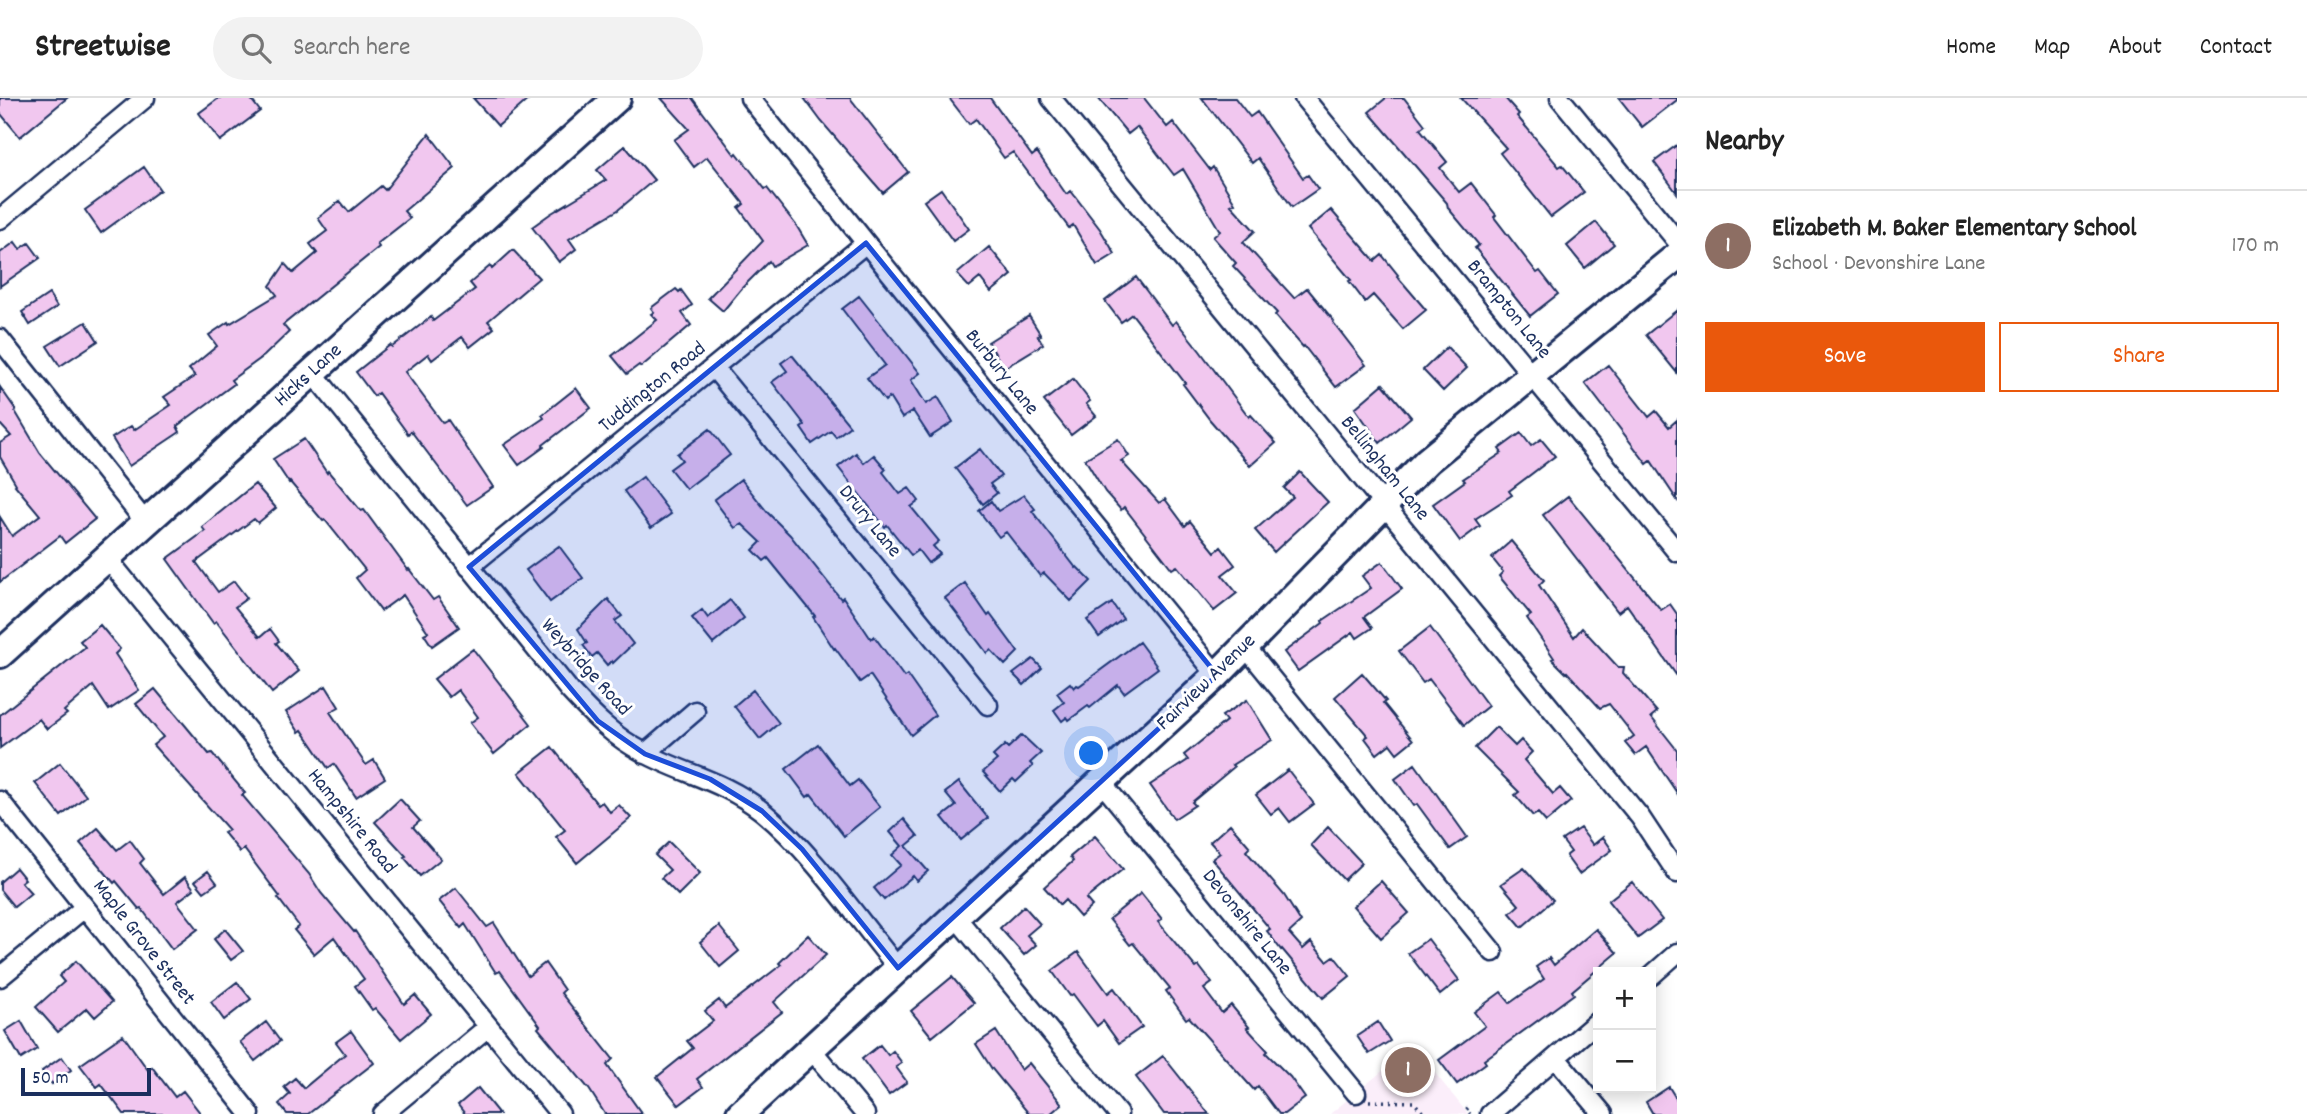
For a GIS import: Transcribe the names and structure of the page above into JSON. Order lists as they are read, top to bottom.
{
  "streets": {
    "street": [
      "Brampton Lane",
      "Burbury Lane",
      "Hicks Lane",
      "Tuddington Road",
      "Bellingham Lane",
      "Drury Lane",
      "Weybridge Road",
      "Fairview Avenue",
      "Hampshire Road",
      "Devonshire Lane",
      "Maple Grove Street"
    ]
  },
  "crossings": [
    ["Brampton Lane", "Fairview Avenue"],
    ["Burbury Lane", "Tuddington Road"],
    ["Burbury Lane", "Fairview Avenue"],
    ["Hicks Lane", "Weybridge Road"],
    ["Hicks Lane", "Hampshire Road"],
    ["Tuddington Road", "Drury Lane"],
    ["Tuddington Road", "Weybridge Road"],
    ["Bellingham Lane", "Fairview Avenue"],
    ["Weybridge Road", "Fairview Avenue"],
    ["Fairview Avenue", "Devonshire Lane"]
  ],
  "scale_bar": "50 m",
  "page": {
    "header": "Streetwise",
    "search": "Search here",
    "nav": [
      "Home",
      "Map",
      "About",
      "Contact"
    ],
    "heading": "Nearby",
    "list": [
      {
        "mark": "1",
        "name": "Elizabeth M. Baker Elementary School",
        "note": "School · Devonshire Lane",
        "value": "170 m"
      }
    ],
    "buttons": ["Save", "Share"],
    "map_buttons": ["+", "−"],
    "pins": "1",
    "scale": "50 m"
  }
}
